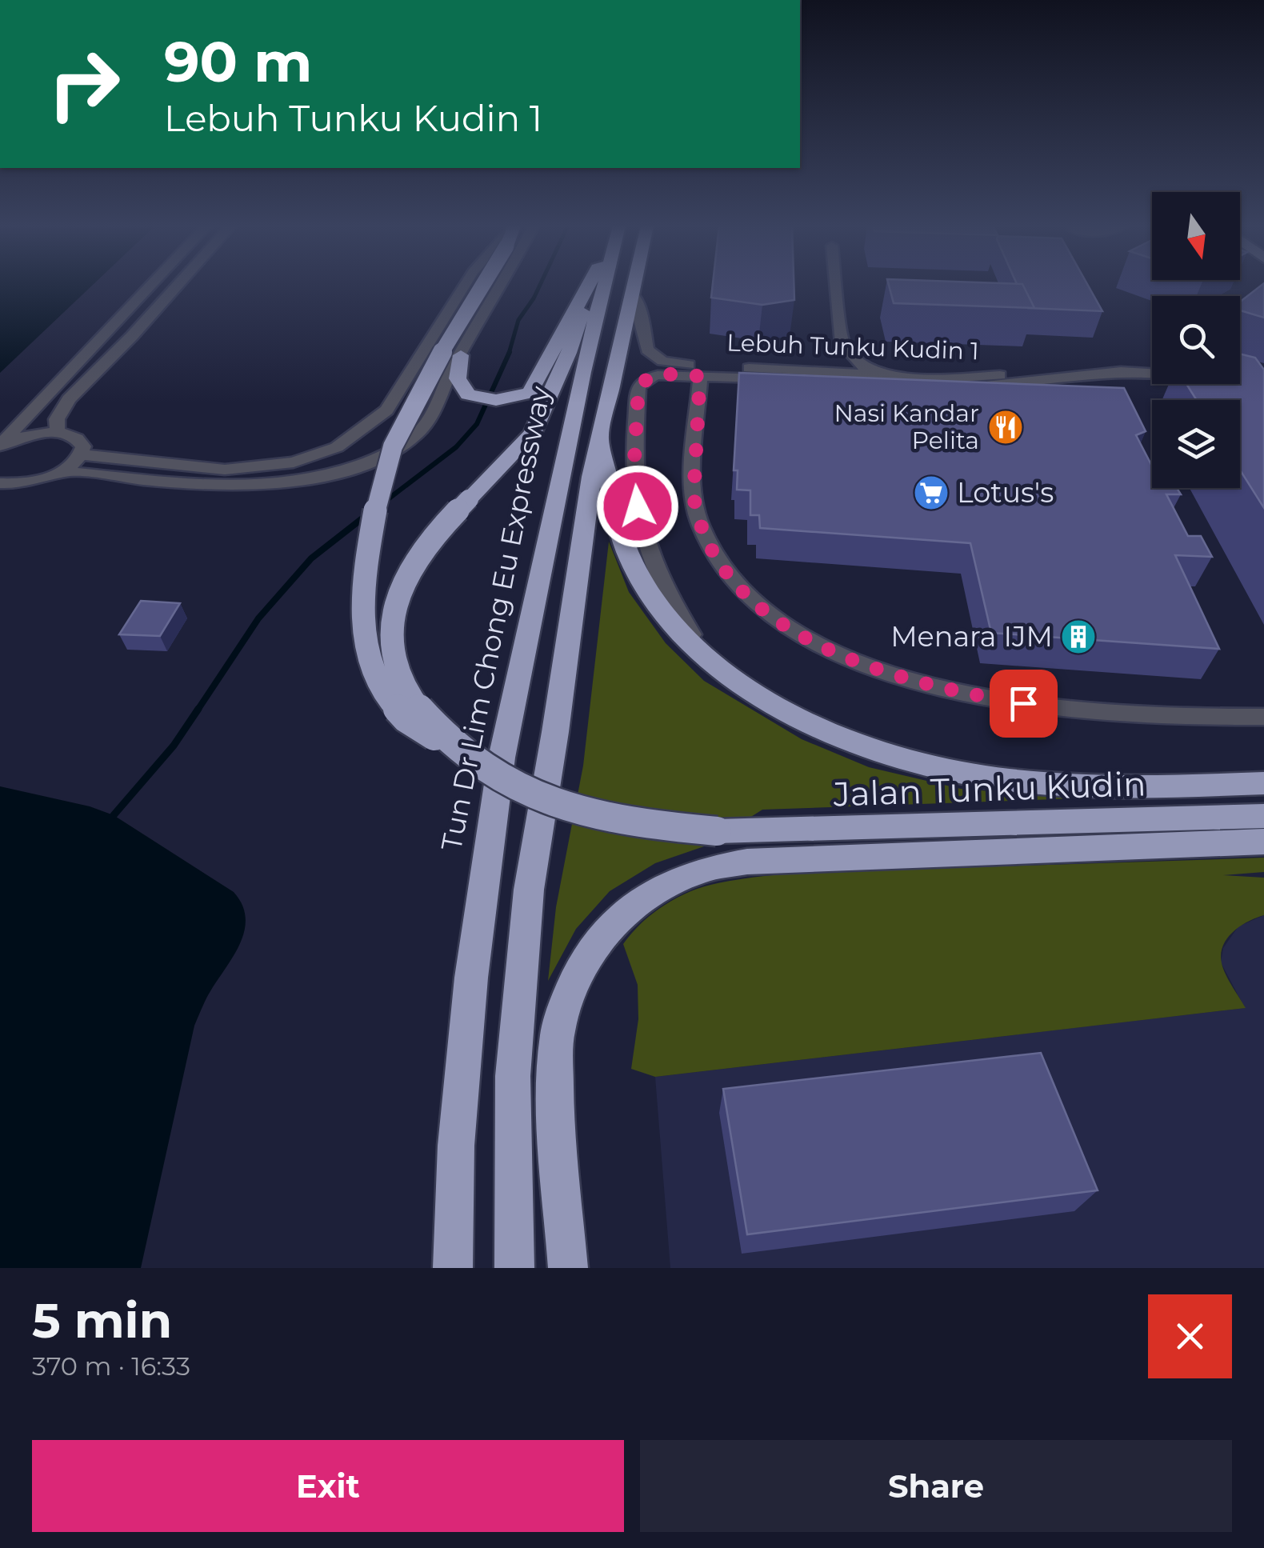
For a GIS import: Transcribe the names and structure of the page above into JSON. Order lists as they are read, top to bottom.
{
  "streets": {
    "highway": ["Tun Dr Lim Chong Eu Expressway", "Jalan Tunku Kudin"],
    "street": ["Lebuh Tunku Kudin 1"]
  },
  "crossings": [
    ["Lebuh Tunku Kudin 1", "Jalan Tunku Kudin"]
  ],
  "places": {
    "restaurant": ["Nasi Kandar Pelita"],
    "supermarket": ["Lotus's"],
    "building": ["Menara IJM"]
  },
  "north": "bottom",
  "page": {
    "turn": ["90 m", "Lebuh Tunku Kudin 1"],
    "heading": ["5 min", "370 m · 16:33"],
    "buttons": ["Exit", "Share"]
  }
}
